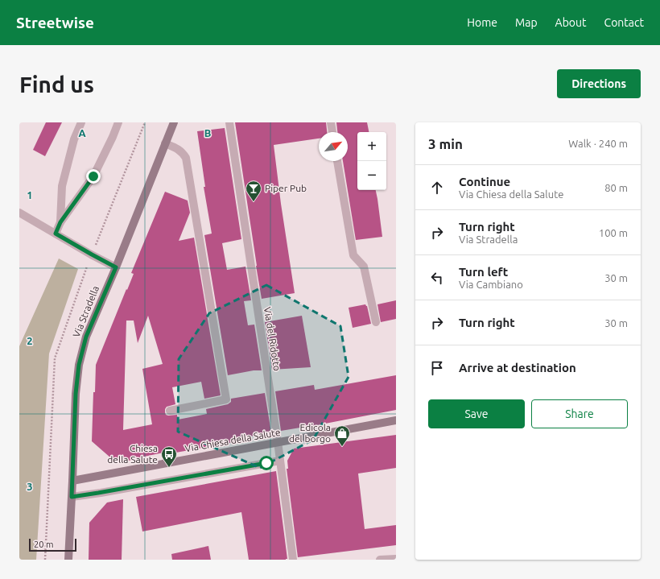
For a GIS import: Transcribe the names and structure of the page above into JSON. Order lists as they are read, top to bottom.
{
  "streets": {
    "street": ["Via Stradella", "Via del Ridotto", "Via Chiesa della Salute"]
  },
  "crossings": [
    ["Via Stradella", "Via Chiesa della Salute"],
    ["Via del Ridotto", "Via Chiesa della Salute"]
  ],
  "places": {
    "bar": ["Piper Pub"],
    "shop": ["Edicola del borgo"],
    "bus stop": ["Chiesa della Salute"]
  },
  "scale_bar": "20 m",
  "north": "top right",
  "page": {
    "header": "Streetwise",
    "nav": [
      "Home",
      "Map",
      "About",
      "Contact"
    ],
    "buttons": [
      "Directions",
      ["Save", "Share"]
    ],
    "title": "Find us",
    "heading": ["3 min", "Walk · 240 m"],
    "map_buttons": ["+", "−"],
    "list": [
      ["Continue", "Via Chiesa della Salute", "80 m"],
      ["Turn right", "Via Stradella", "100 m"],
      ["Turn left", "Via Cambiano", "30 m"],
      ["Turn right", "30 m"],
      "Arrive at destination"
    ],
    "scale": "20 m"
  },
  "grid": {
    "columns": ["A", "B"],
    "rows": ["1", "2", "3"]
  }
}
